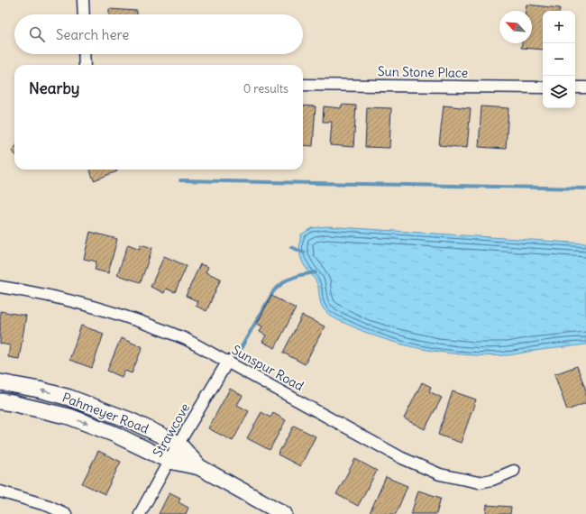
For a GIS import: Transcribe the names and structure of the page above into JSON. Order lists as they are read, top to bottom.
{
  "streets": {
    "street": [
      "Sun Stone Place",
      "Sunspur Road",
      "Pahmeyer Road",
      "Strawcove"
    ]
  },
  "crossings": [
    ["Sunspur Road", "Strawcove"],
    ["Pahmeyer Road", "Strawcove"]
  ],
  "north": "top left",
  "page": {
    "map_buttons": ["+", "−"],
    "search": "Search here",
    "heading": ["Nearby", "0 results"]
  }
}
